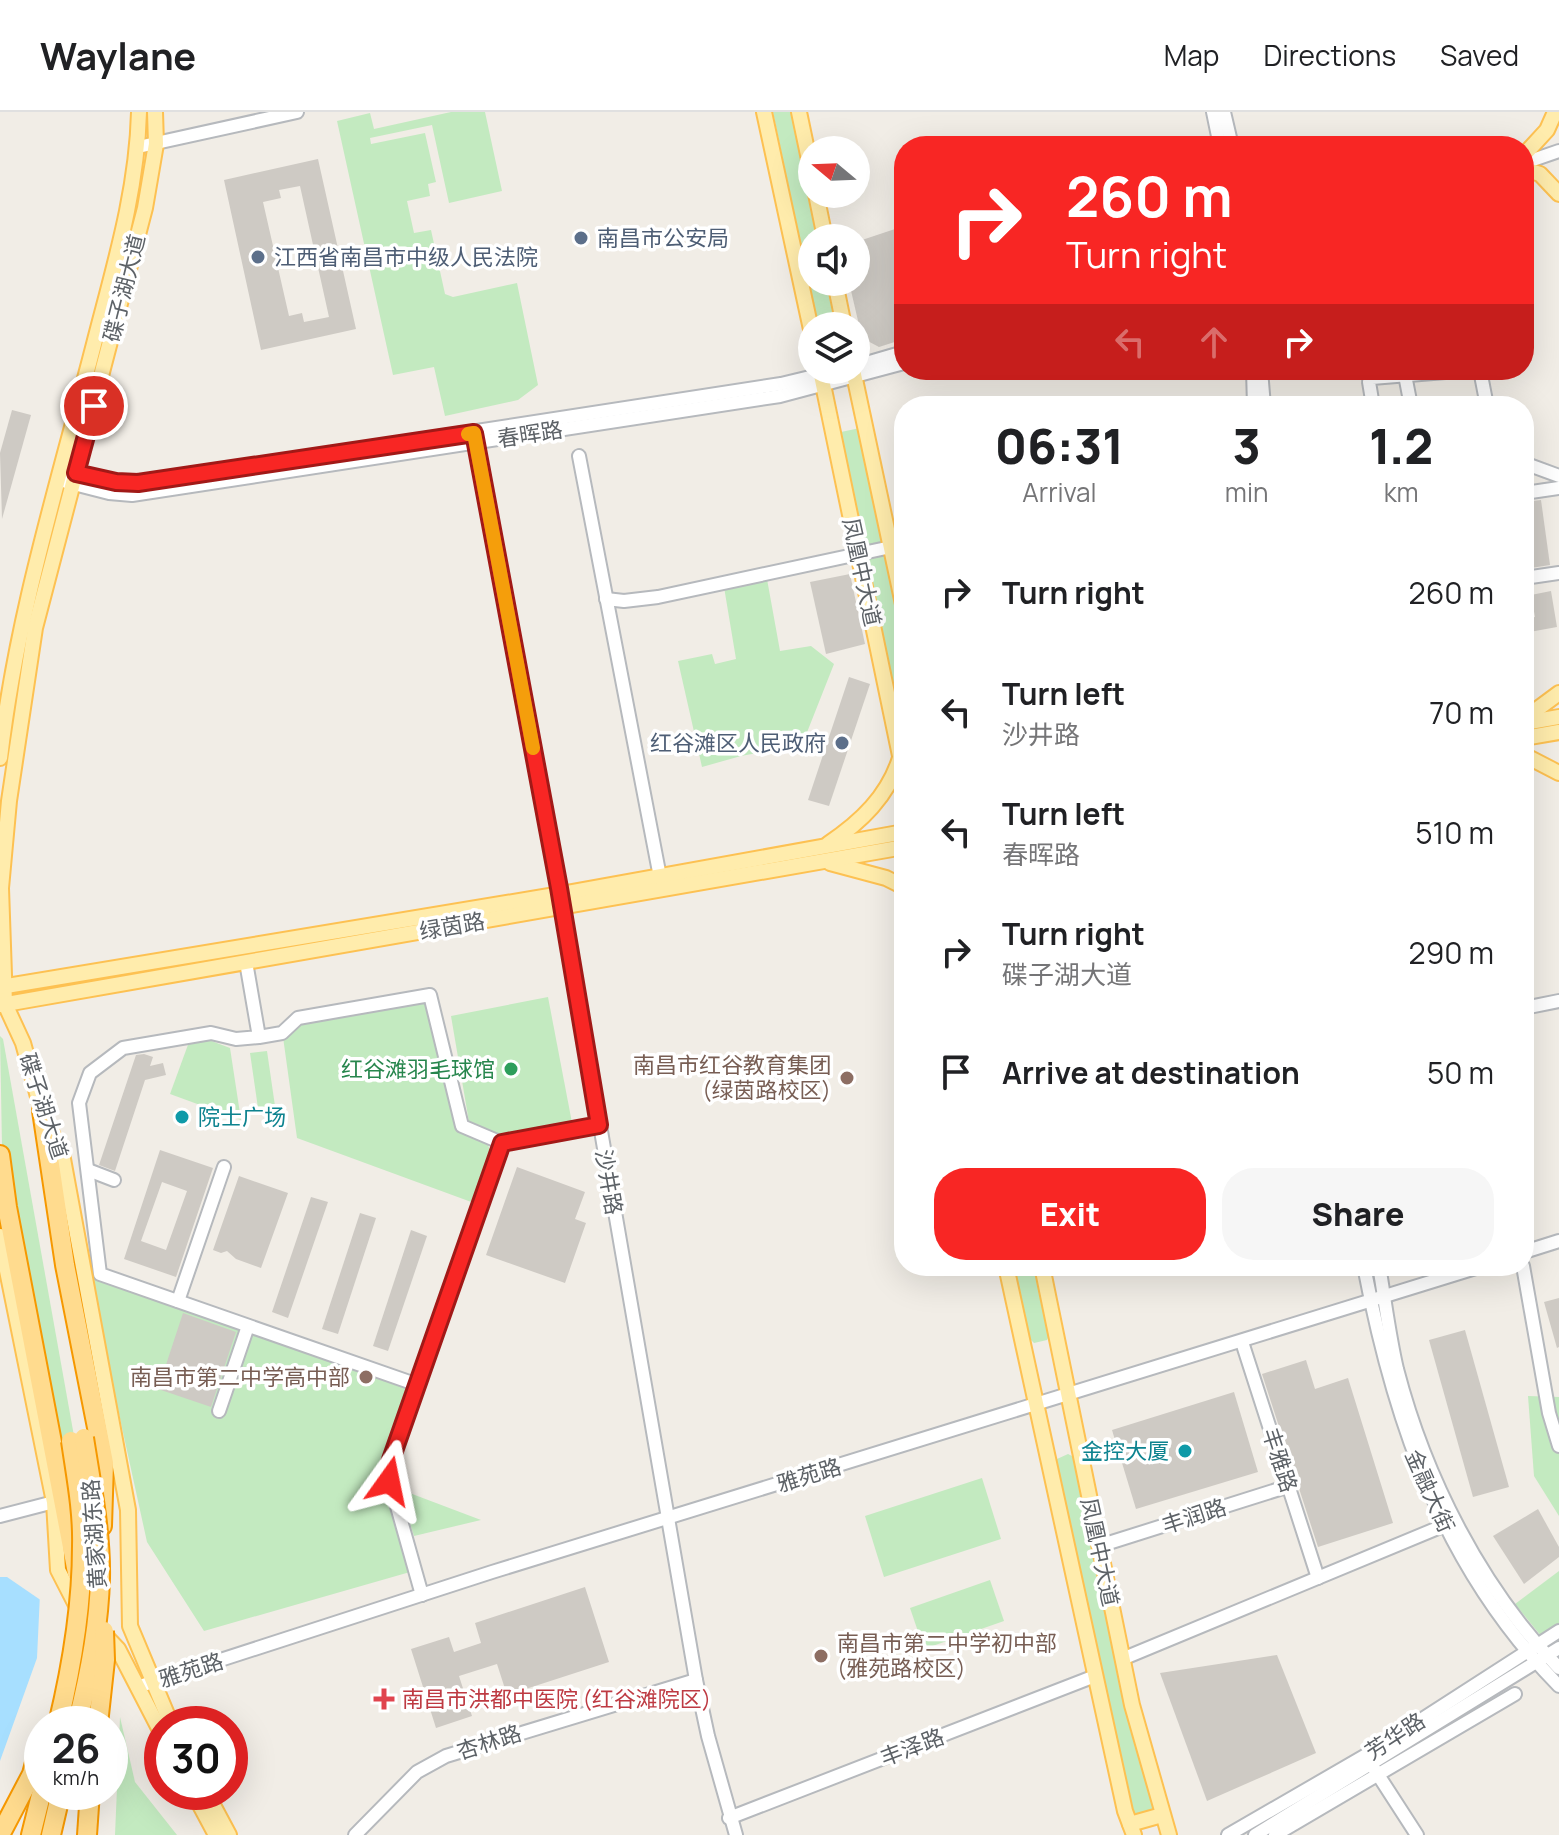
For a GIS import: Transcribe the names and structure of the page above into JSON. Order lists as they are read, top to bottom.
{
  "streets": {
    "highway": ["黄家湖东路"],
    "main road": ["碟子湖大道", "凤凰中大道", "绿茵路"],
    "street": [
      "春晖路",
      "沙井路",
      "丰雅路",
      "雅苑路",
      "金融大街",
      "丰润路",
      "芳华路",
      "杏林路",
      "丰泽路"
    ]
  },
  "crossings": [
    ["碟子湖大道", "春晖路"],
    ["碟子湖大道", "绿茵路"],
    ["碟子湖大道", "雅苑路"],
    ["春晖路", "沙井路"],
    ["凤凰中大道", "雅苑路"],
    ["凤凰中大道", "丰润路"],
    ["凤凰中大道", "丰泽路"],
    ["绿茵路", "沙井路"],
    ["沙井路", "雅苑路"],
    ["沙井路", "杏林路"],
    ["沙井路", "丰泽路"],
    ["丰雅路", "雅苑路"],
    ["丰雅路", "丰润路"],
    ["雅苑路", "金融大街"],
    ["金融大街", "芳华路"]
  ],
  "places": {
    "other": [
      "南昌市公安局",
      "江西省南昌市中级人民法院",
      "红谷滩区人民政府",
      "红谷滩羽毛球馆",
      "南昌市红谷教育集团 (绿茵路校区)",
      "院士广场",
      "南昌市第二中学高中部",
      "金控大厦",
      "南昌市第二中学初中部 (雅苑路校区)"
    ],
    "health": ["南昌市洪都中医院 (红谷滩院区)"]
  },
  "north": "left",
  "page": {
    "header": "Waylane",
    "nav": ["Map", "Directions", "Saved"],
    "turn": ["260 m", "Turn right"],
    "eta": [
      "06:31",
      "Arrival",
      "3",
      "min",
      "1.2",
      "km"
    ],
    "list": [
      {
        "name": "Turn right",
        "value": "260 m"
      },
      {
        "name": "Turn left",
        "note": "沙井路",
        "value": "70 m"
      },
      {
        "name": "Turn left",
        "note": "春晖路",
        "value": "510 m"
      },
      {
        "name": "Turn right",
        "note": "碟子湖大道",
        "value": "290 m"
      },
      {
        "name": "Arrive at destination",
        "value": "50 m"
      }
    ],
    "buttons": ["Exit", "Share"],
    "speed": "26 km/h",
    "limit": "30"
  }
}
